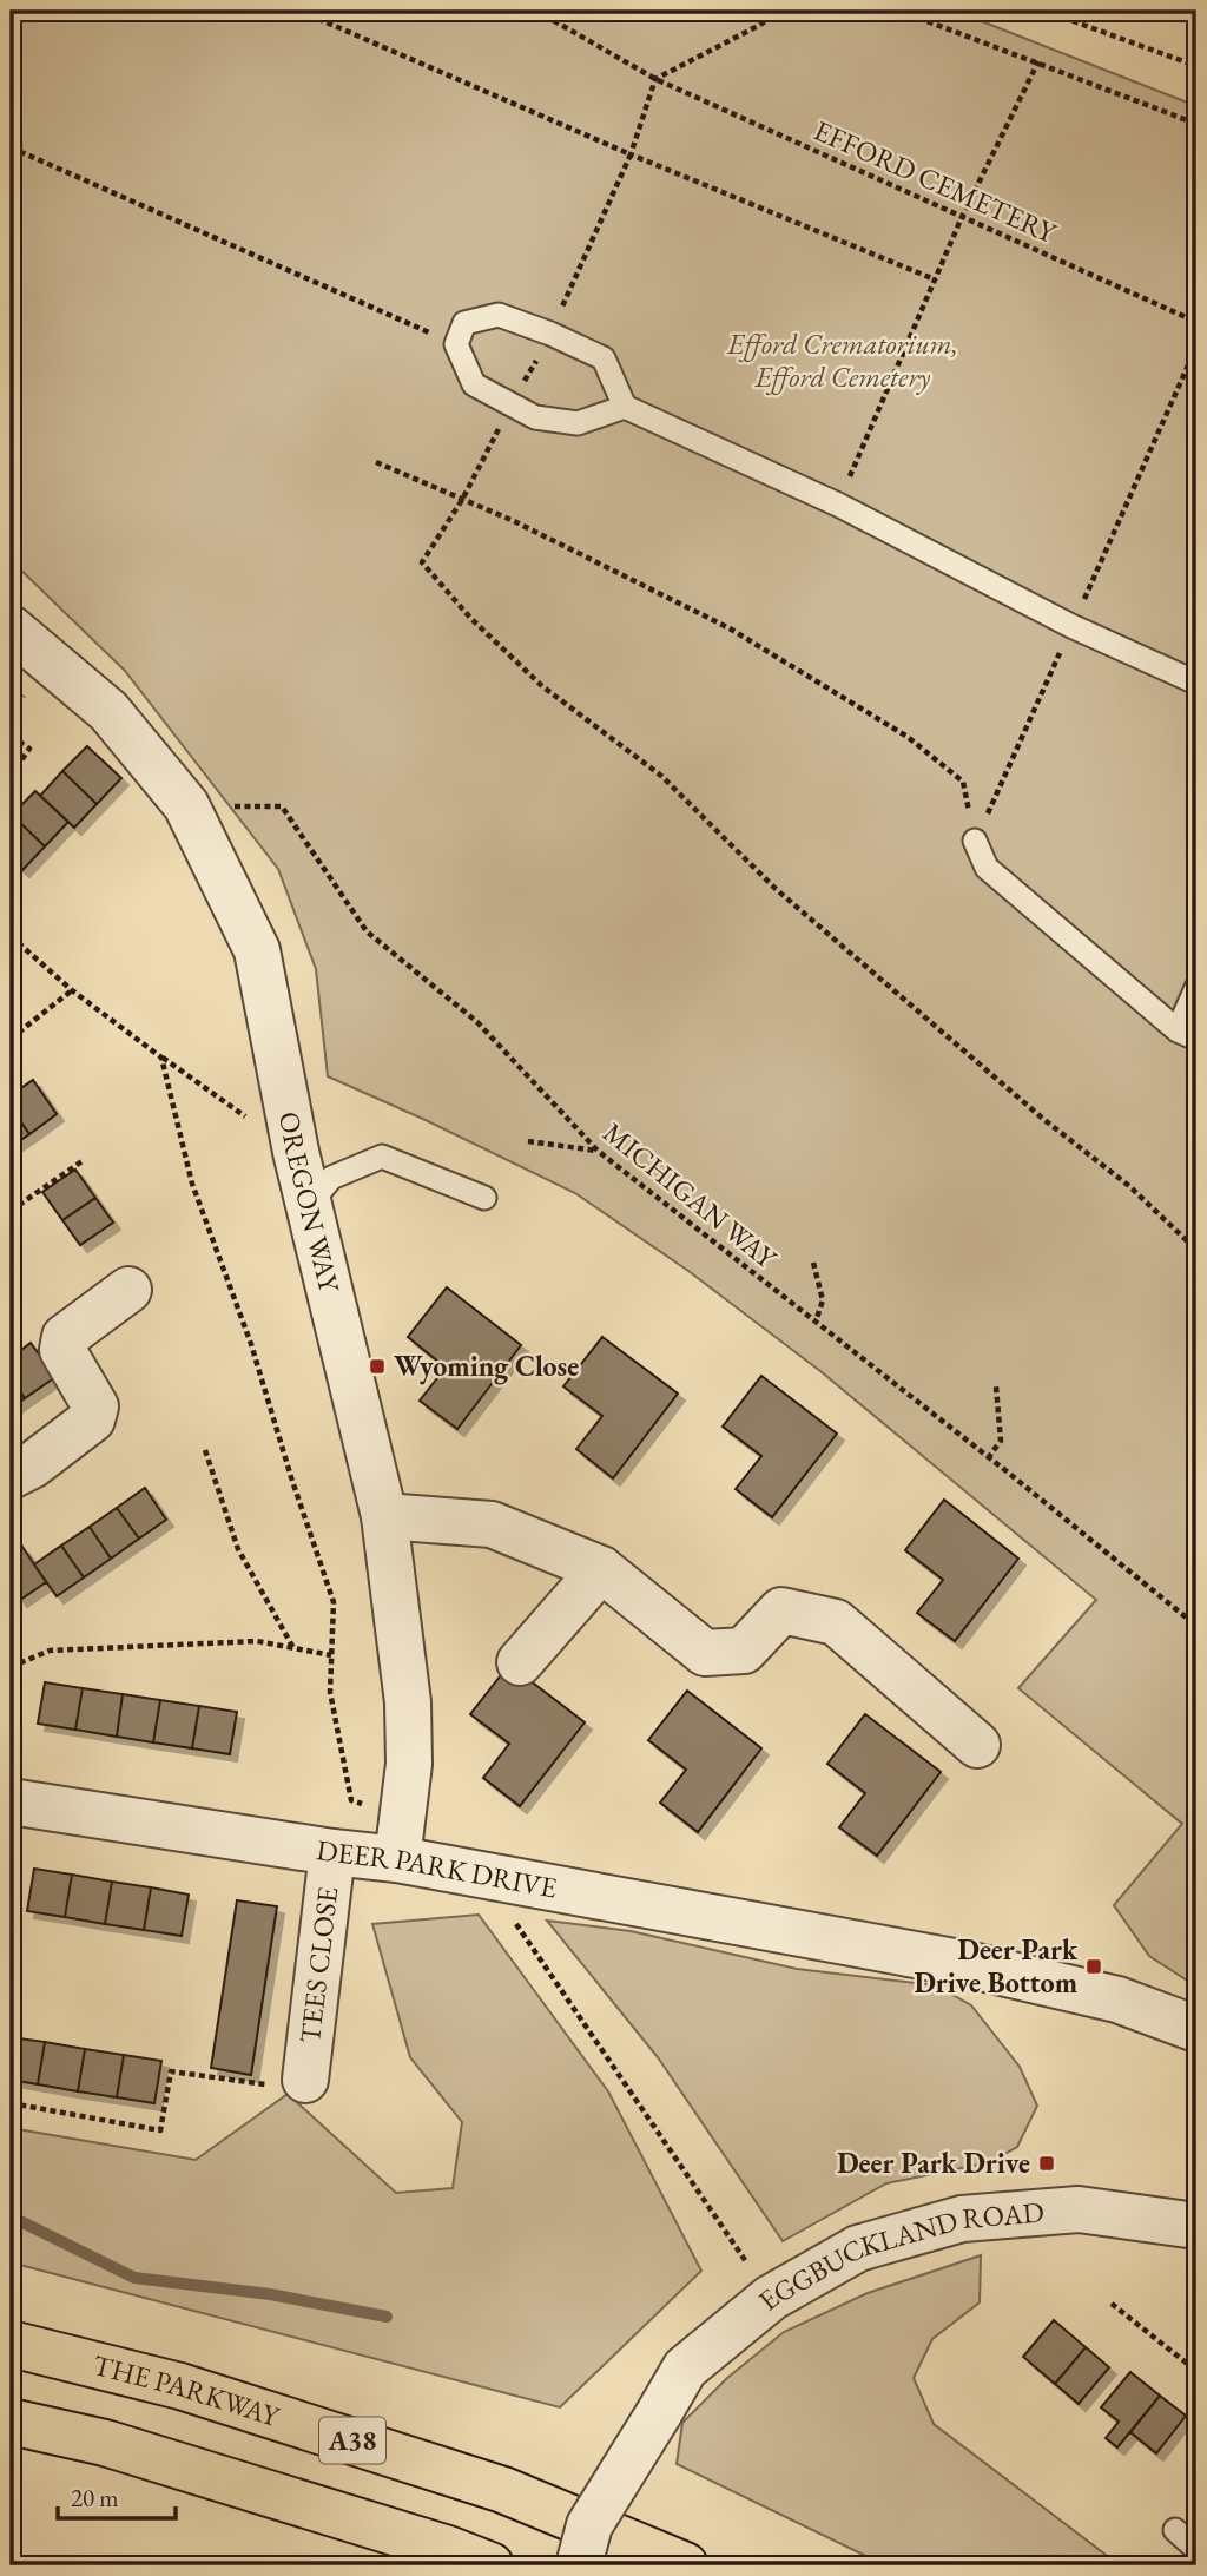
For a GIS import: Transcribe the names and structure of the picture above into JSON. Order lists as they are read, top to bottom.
{
  "streets": {
    "highway": ["THE PARKWAY", "A38"],
    "street": [
      "OREGON WAY",
      "DEER PARK DRIVE",
      "TEES CLOSE",
      "EGGBUCKLAND ROAD"
    ],
    "path": ["EFFORD CEMETERY", "MICHIGAN WAY"]
  },
  "crossings": [
    ["MICHIGAN WAY", "OREGON WAY"],
    ["OREGON WAY", "DEER PARK DRIVE"],
    ["DEER PARK DRIVE", "TEES CLOSE"]
  ],
  "parks": ["Efford Crematorium, Efford Cemetery"],
  "places": {
    "transit": ["Wyoming Close", "Deer Park Drive Bottom", "Deer Park Drive"]
  },
  "scale_bar": "20 m"
}
